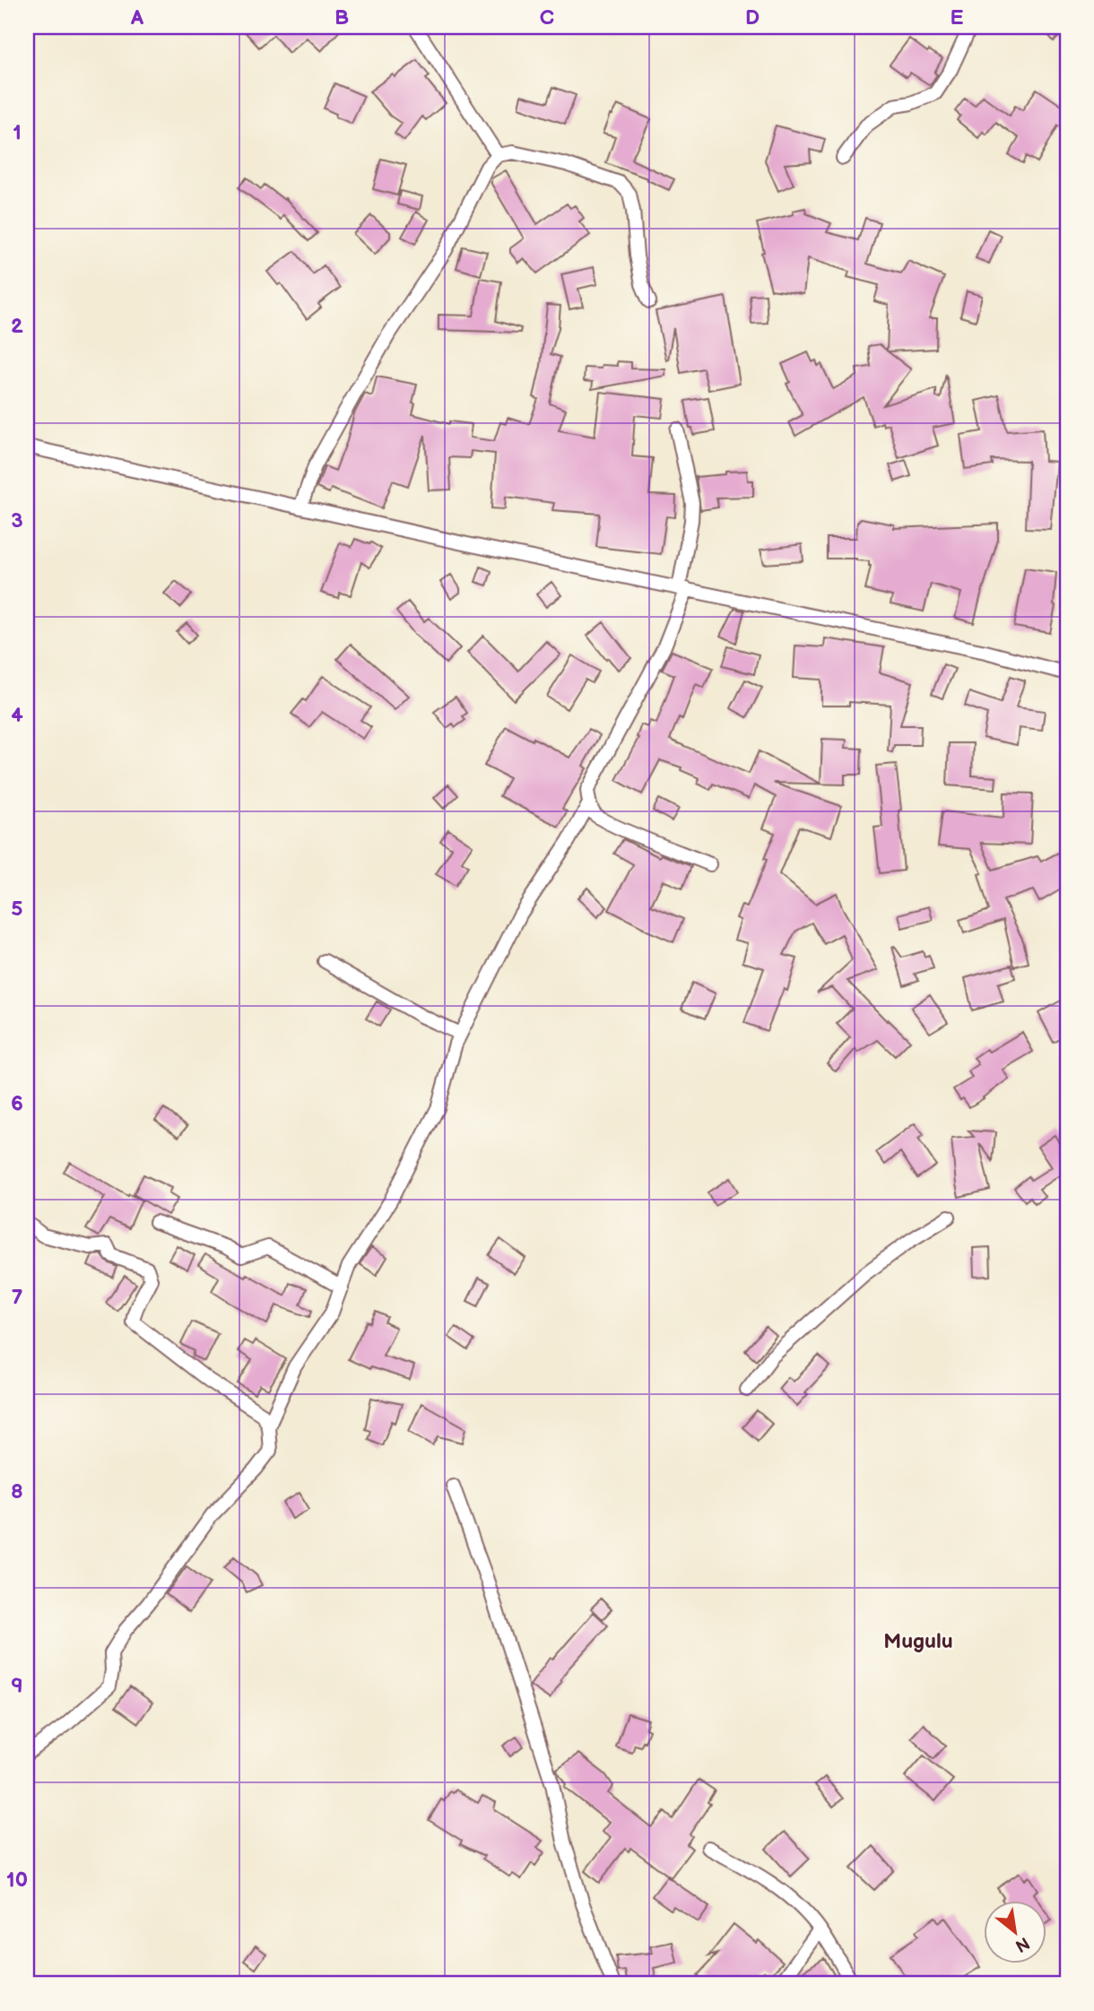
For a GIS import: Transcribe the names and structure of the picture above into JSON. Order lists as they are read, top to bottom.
{
  "districts": ["Mugulu"],
  "north": "bottom right",
  "grid": {
    "columns": [
      "A",
      "B",
      "C",
      "D",
      "E"
    ],
    "rows": [
      "1",
      "2",
      "3",
      "4",
      "5",
      "6",
      "7",
      "8",
      "9",
      "10"
    ]
  }
}
